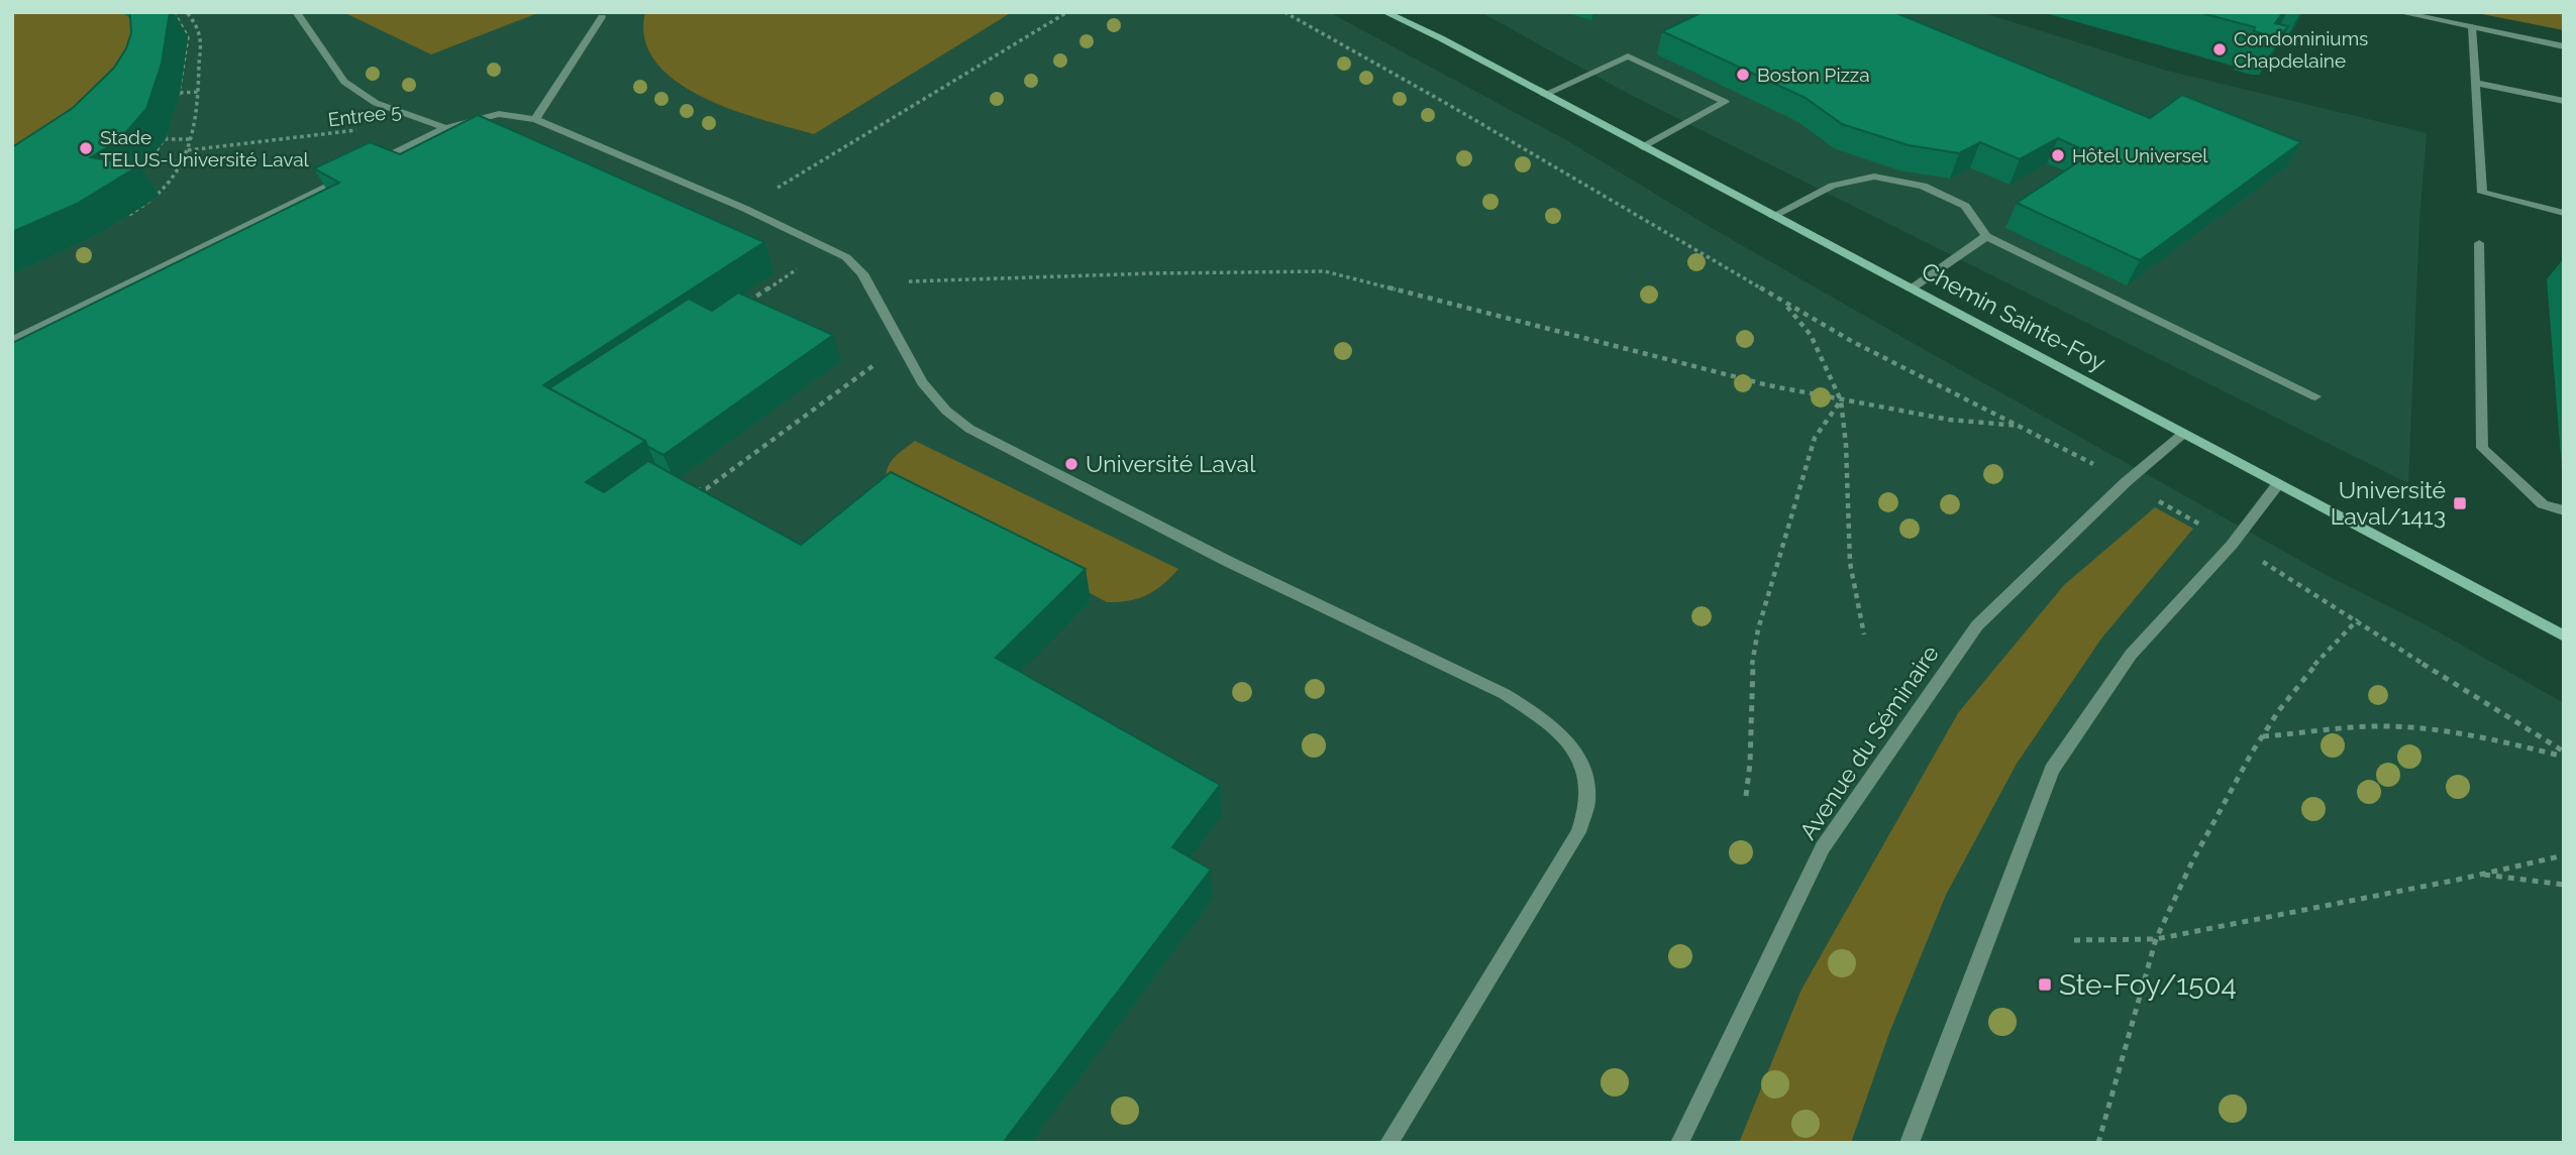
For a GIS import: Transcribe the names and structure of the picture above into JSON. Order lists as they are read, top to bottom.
{
  "streets": {
    "main road": ["Chemin Sainte-Foy"],
    "street": ["Avenue du Séminaire"],
    "path": ["Entree 5"]
  },
  "crossings": [
    ["Chemin Sainte-Foy", "Avenue du Séminaire"]
  ],
  "places": {
    "other": [
      "Condominiums Chapdelaine",
      "Boston Pizza",
      "Stade TELUS-Université Laval",
      "Hôtel Universel",
      "Université Laval"
    ],
    "transit": ["Université Laval/1413", "Ste-Foy/1504"]
  }
}
